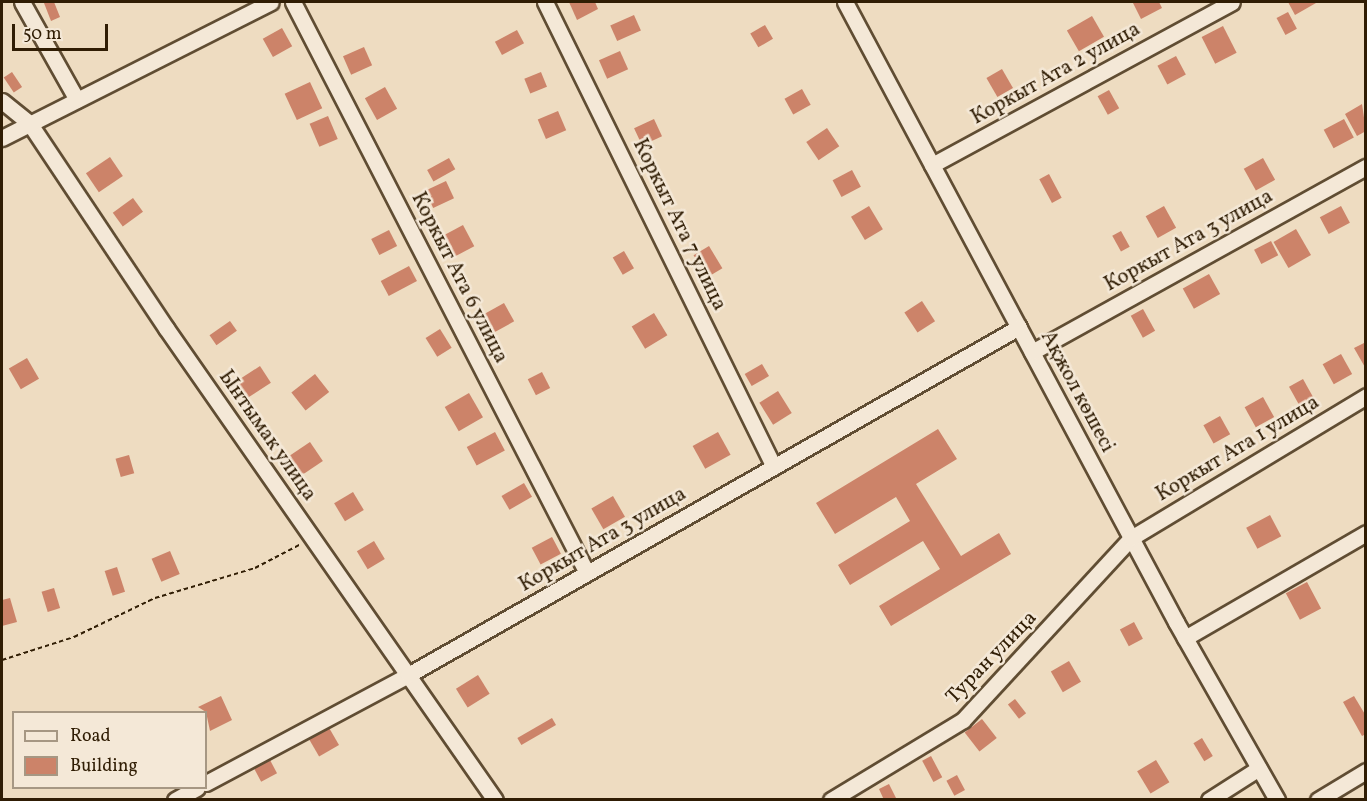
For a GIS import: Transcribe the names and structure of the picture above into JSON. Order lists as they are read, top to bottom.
{
  "streets": {
    "street": [
      "Коркыт Ата 2 улица",
      "Коркыт Ата 7 улица",
      "Коркыт Ата 3 улица",
      "Коркыт Ата 6 улица",
      "Ақжол көшесі",
      "Ынтымак улица",
      "Коркыт Ата 1 улица",
      "Туран улица"
    ]
  },
  "crossings": [
    ["Коркыт Ата 2 улица", "Ақжол көшесі"],
    ["Коркыт Ата 7 улица", "Коркыт Ата 3 улица"],
    ["Коркыт Ата 3 улица", "Коркыт Ата 6 улица"],
    ["Коркыт Ата 3 улица", "Ақжол көшесі"],
    ["Коркыт Ата 3 улица", "Ынтымак улица"],
    ["Ақжол көшесі", "Коркыт Ата 1 улица"],
    ["Ақжол көшесі", "Туран улица"],
    ["Коркыт Ата 1 улица", "Туран улица"]
  ],
  "legend": ["Road", "Building"],
  "scale_bar": "50 m"
}
